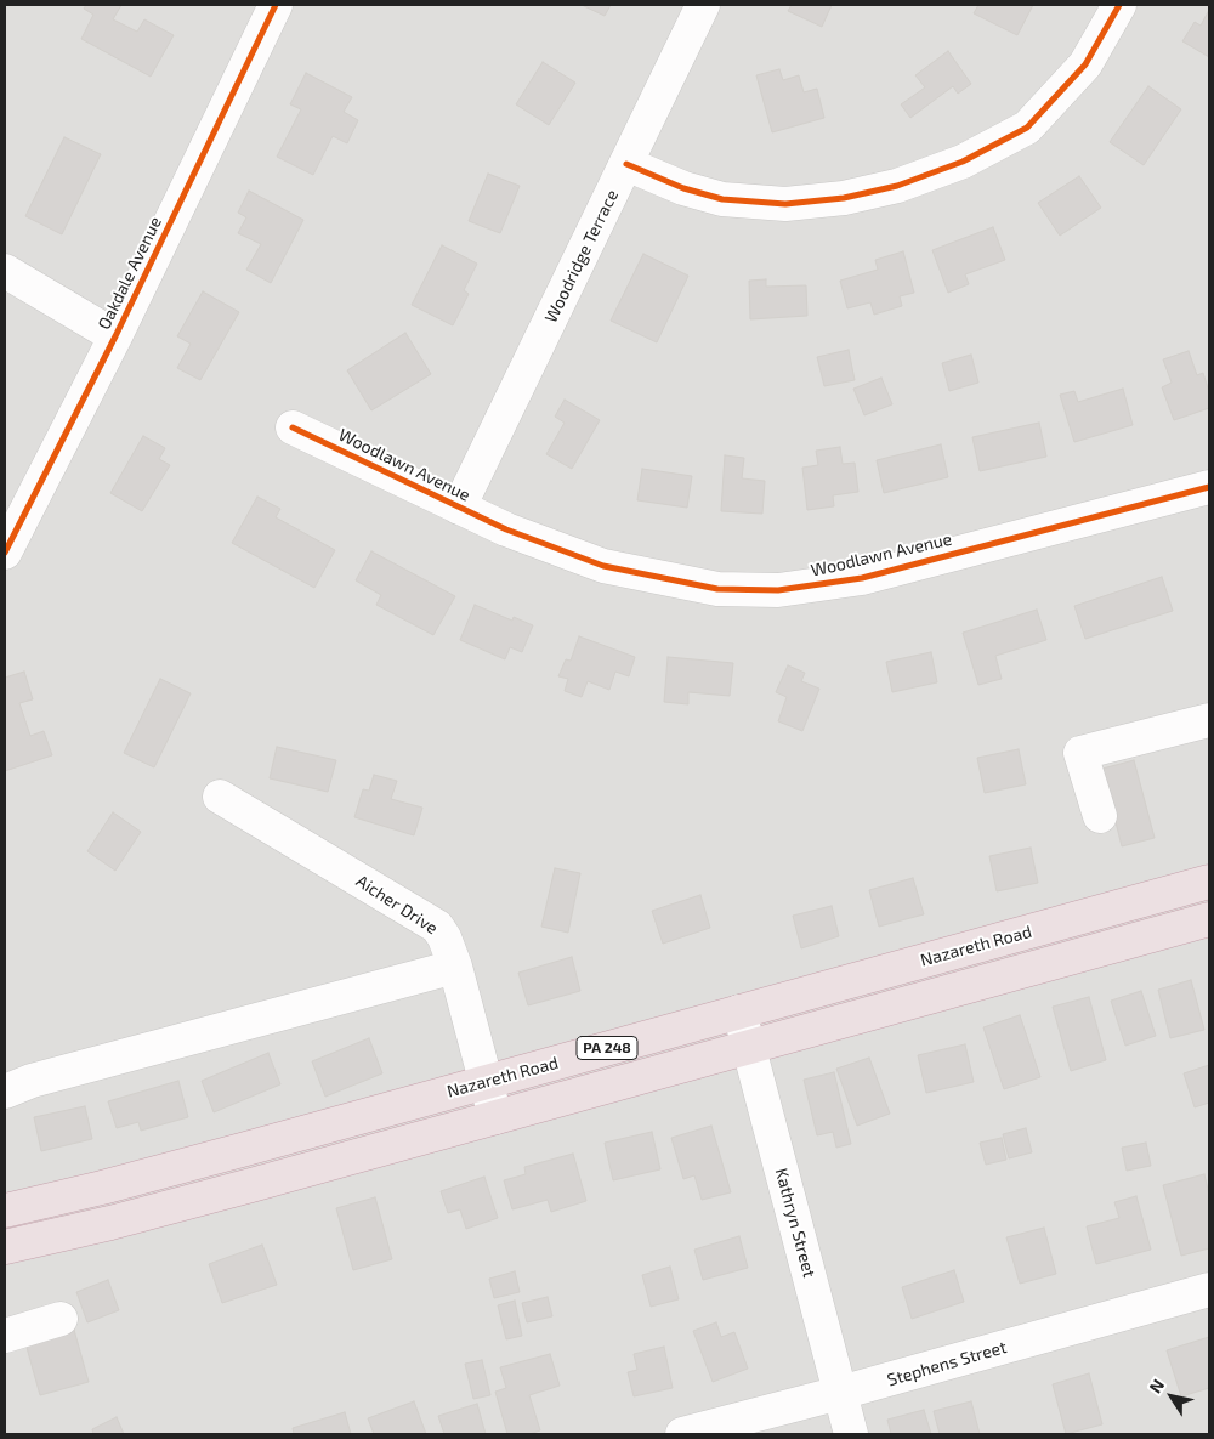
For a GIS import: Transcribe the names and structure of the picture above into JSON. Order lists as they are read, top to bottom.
{
  "streets": {
    "highway": ["Nazareth Road", "PA 248"],
    "street": [
      "Woodridge Terrace",
      "Oakdale Avenue",
      "Woodlawn Avenue",
      "Aicher Drive",
      "Kathryn Street",
      "Stephens Street"
    ]
  },
  "crossings": [
    ["Woodridge Terrace", "Woodlawn Avenue"],
    ["Aicher Drive", "Nazareth Road"],
    ["Aicher Drive", "PA 248"],
    ["Nazareth Road", "Kathryn Street"],
    ["PA 248", "Kathryn Street"],
    ["Kathryn Street", "Stephens Street"]
  ],
  "north": "top left"
}
